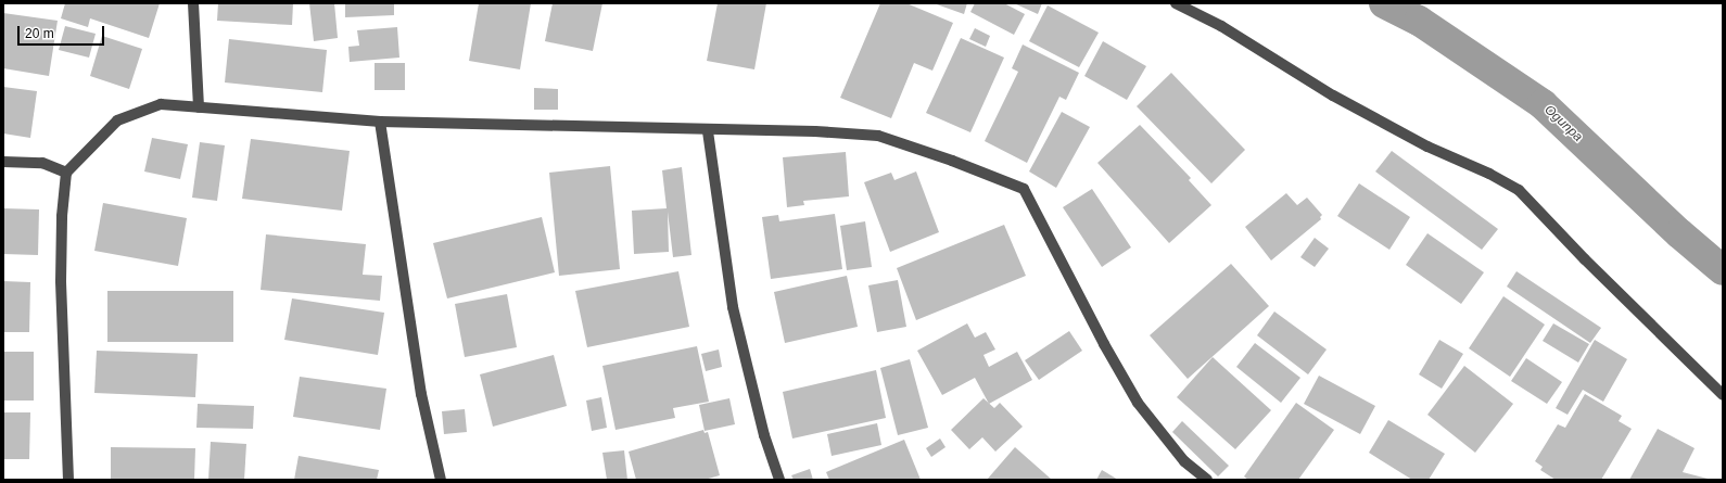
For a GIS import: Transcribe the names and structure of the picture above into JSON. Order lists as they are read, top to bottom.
{
  "water": ["Ogunpa"],
  "scale_bar": "20 m"
}
